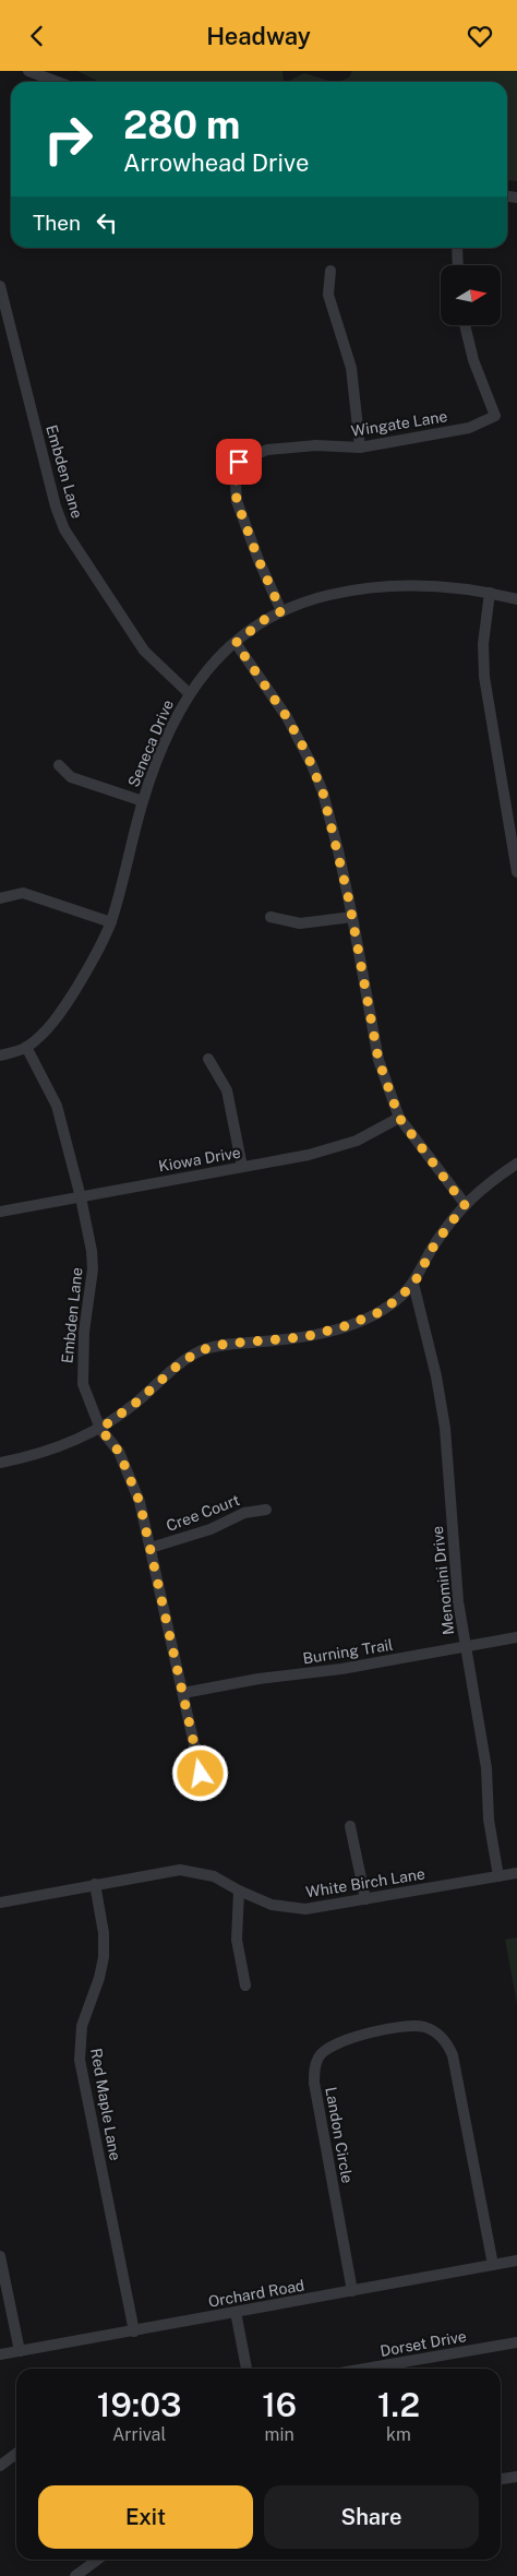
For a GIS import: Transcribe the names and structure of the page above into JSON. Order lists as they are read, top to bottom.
{
  "streets": {
    "street": [
      "Wingate Lane",
      "Embden Lane",
      "Seneca Drive",
      "Kiowa Drive",
      "Cree Court",
      "Menomini Drive",
      "Burning Trail",
      "White Birch Lane",
      "Red Maple Lane",
      "Landon Circle",
      "Orchard Road",
      "Dorset Drive"
    ]
  },
  "crossings": [
    ["Wingate Lane", "Seneca Drive"],
    ["Embden Lane", "Seneca Drive"],
    ["Embden Lane", "Kiowa Drive"],
    ["Embden Lane", "Cree Court"],
    ["Embden Lane", "Burning Trail"],
    ["Menomini Drive", "Burning Trail"],
    ["Menomini Drive", "White Birch Lane"],
    ["White Birch Lane", "Red Maple Lane"],
    ["Red Maple Lane", "Orchard Road"],
    ["Landon Circle", "Orchard Road"]
  ],
  "north": "right",
  "page": {
    "header": "Headway",
    "turn": ["280 m", "Arrowhead Drive"],
    "then": "Then",
    "eta": [
      "19:03",
      "Arrival",
      "16",
      "min",
      "1.2",
      "km"
    ],
    "buttons": ["Exit", "Share"]
  }
}
